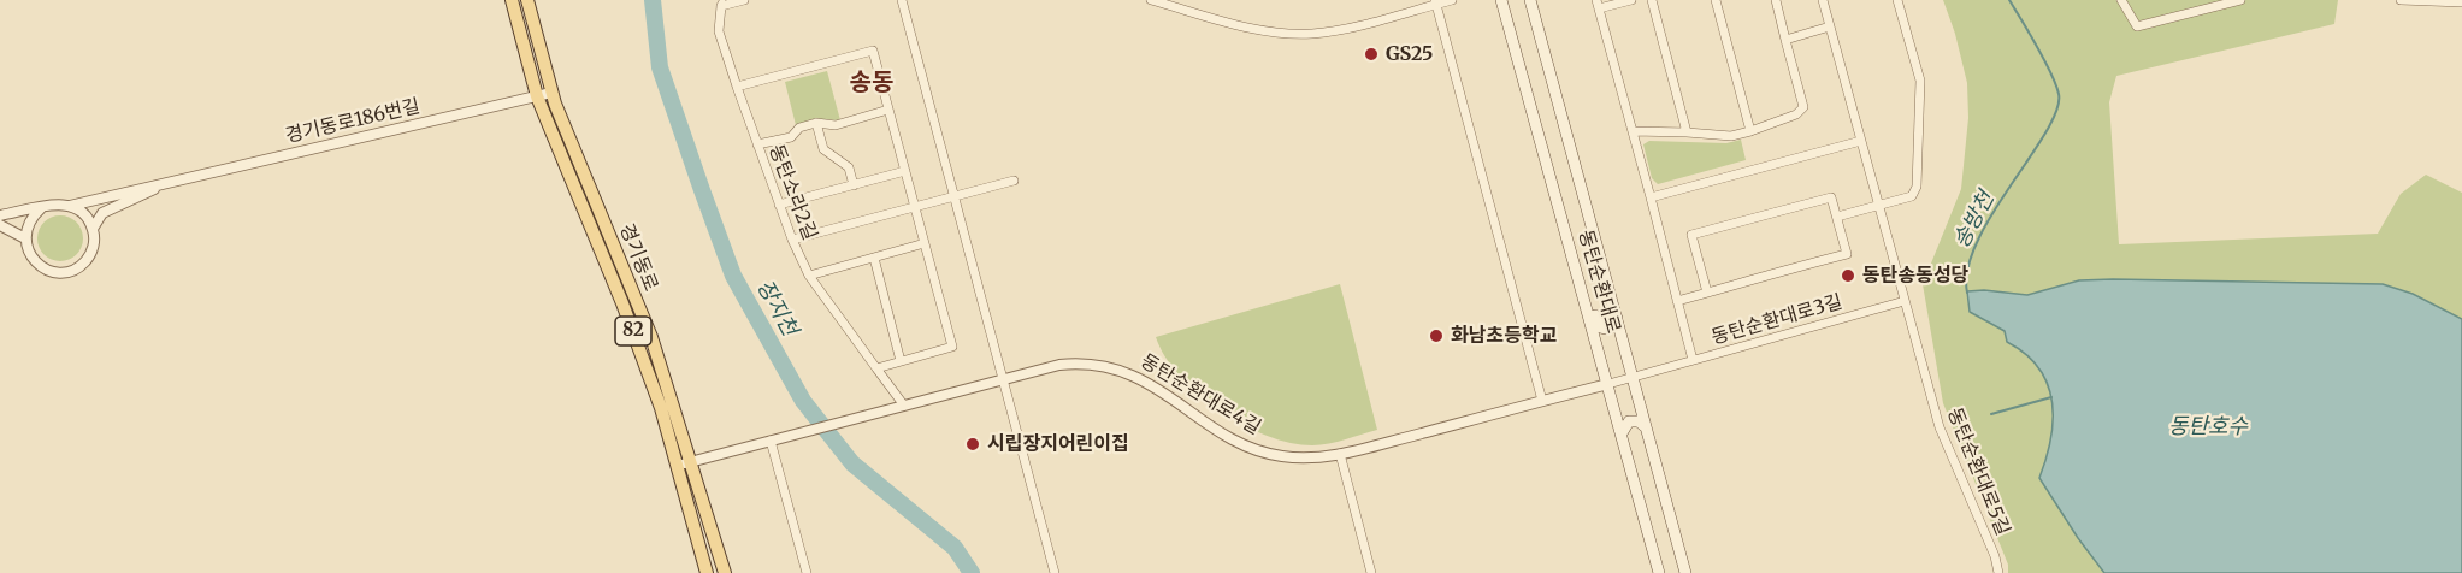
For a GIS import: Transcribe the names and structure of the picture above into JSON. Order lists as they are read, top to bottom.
{
  "streets": {
    "main road": ["경기동로", "동탄순환대로", "82"],
    "street": [
      "경기동로186번길",
      "동탄소라2길",
      "동탄순환대로3길",
      "동탄순환대로4길",
      "동탄순환대로5길"
    ]
  },
  "crossings": [
    ["경기동로186번길", "경기동로"],
    ["동탄소라2길", "동탄순환대로4길"],
    ["경기동로", "동탄순환대로4길"],
    ["동탄순환대로", "동탄순환대로3길"],
    ["동탄순환대로", "동탄순환대로4길"],
    ["동탄순환대로3길", "동탄순환대로4길"],
    ["동탄순환대로3길", "동탄순환대로5길"]
  ],
  "districts": ["송동"],
  "water": ["송방천", "장지천", "동탄호수"],
  "places": [
    "GS25",
    "동탄송동성당",
    "화남초등학교",
    "시립장지어린이집"
  ]
}
